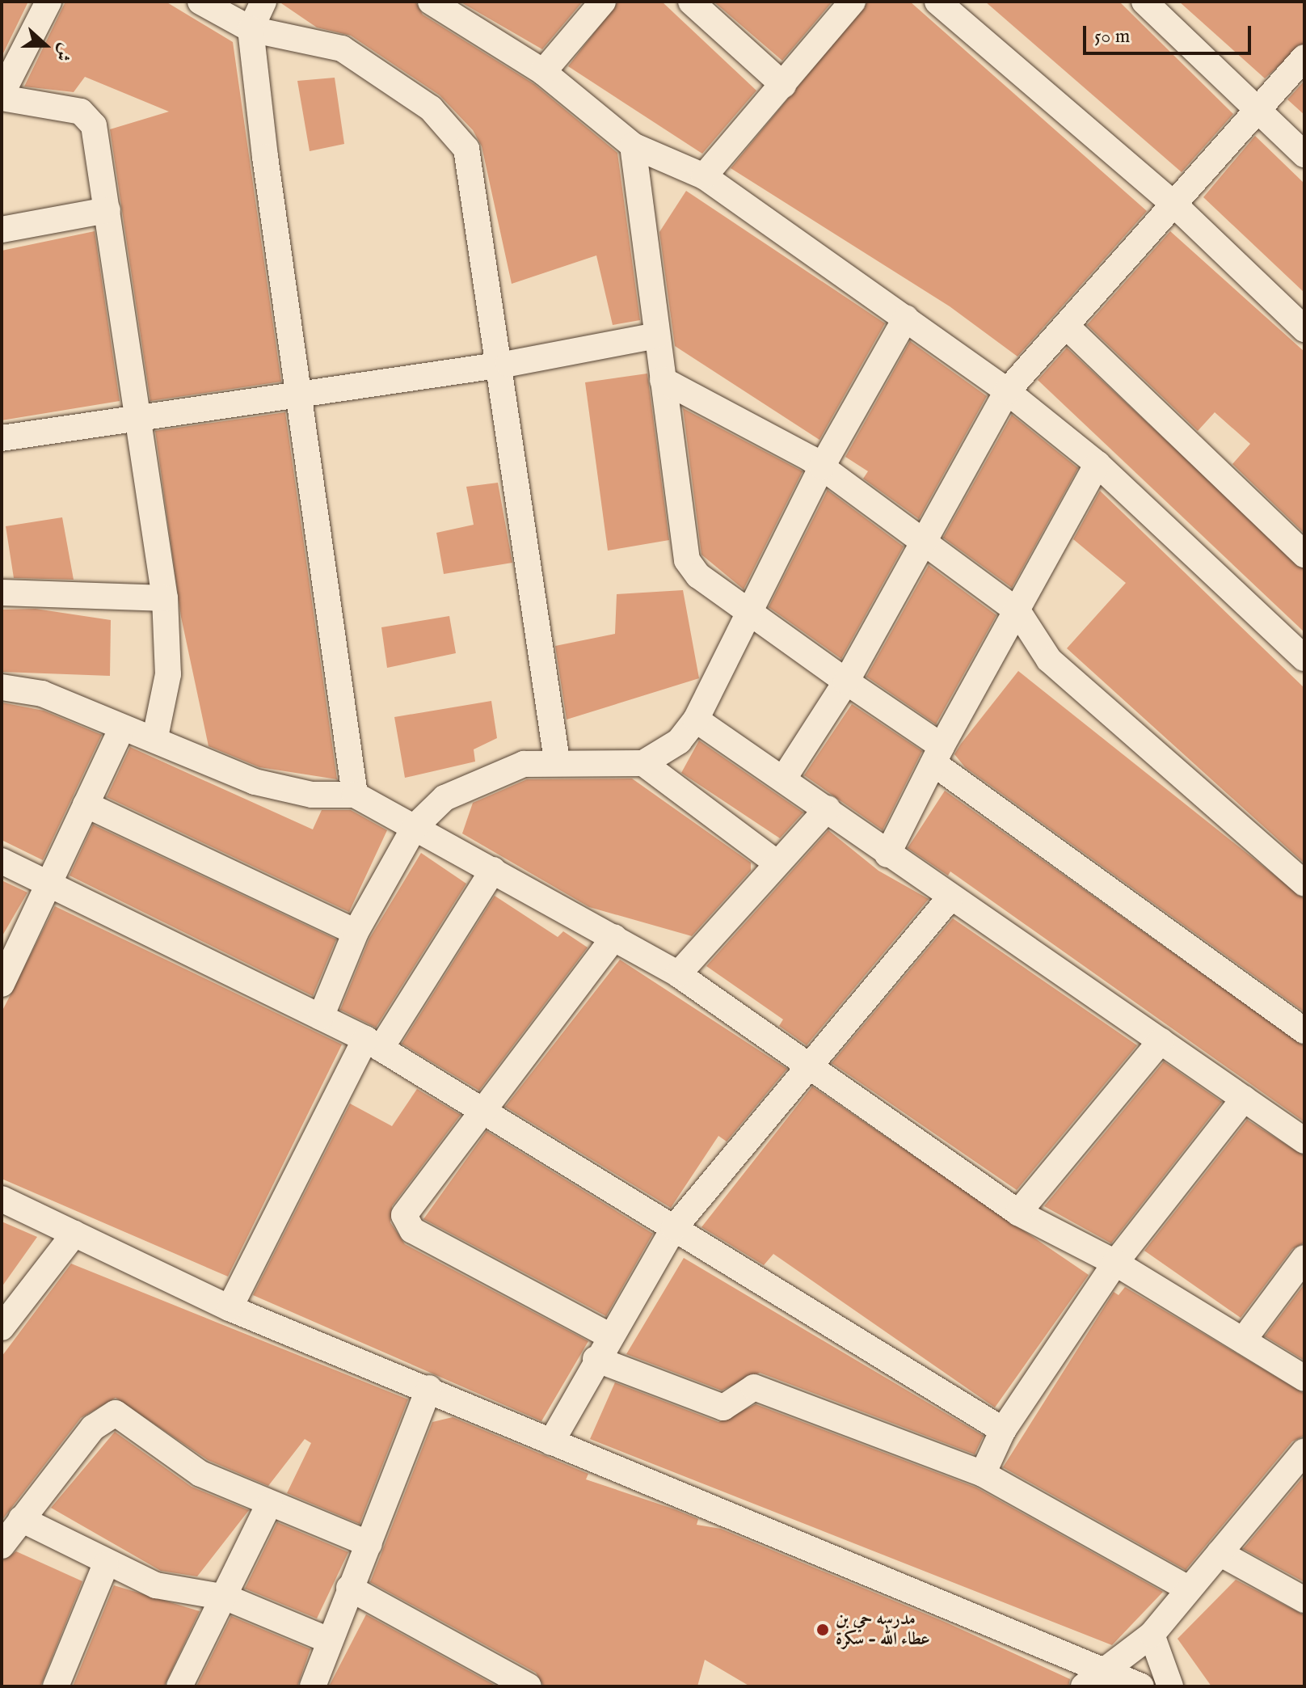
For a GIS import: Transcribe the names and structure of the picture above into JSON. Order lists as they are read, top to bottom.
{
  "places": ["مدرسه حي بن عطاء الله - سكرة"],
  "scale_bar": "50 m",
  "north": "right"
}
